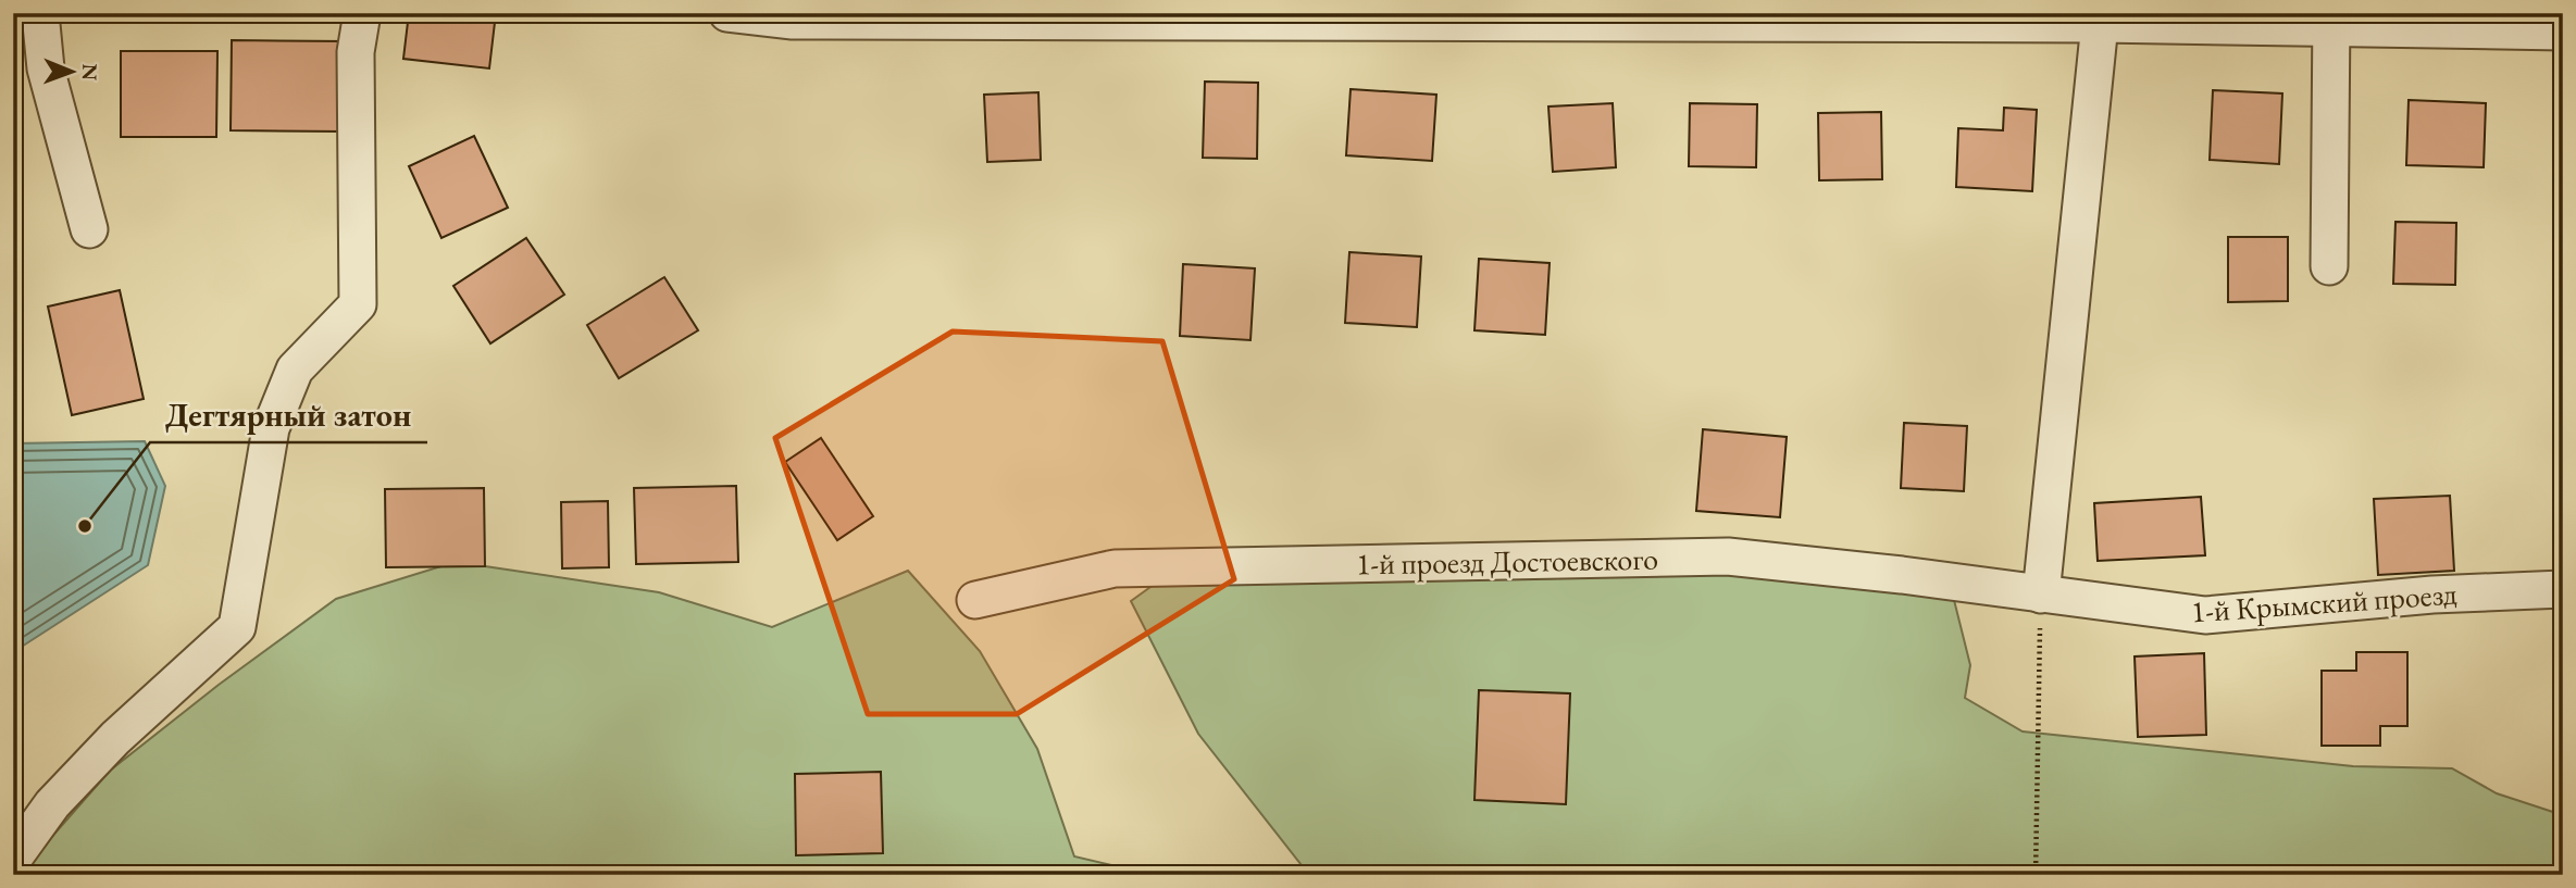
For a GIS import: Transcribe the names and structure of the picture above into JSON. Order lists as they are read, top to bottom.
{
  "streets": {
    "street": ["1-й проезд Достоевского", "1-й Крымский проезд"]
  },
  "crossings": [
    ["1-й проезд Достоевского", "1-й Крымский проезд"]
  ],
  "places": ["Дегтярный затон"],
  "north": "right"
}
